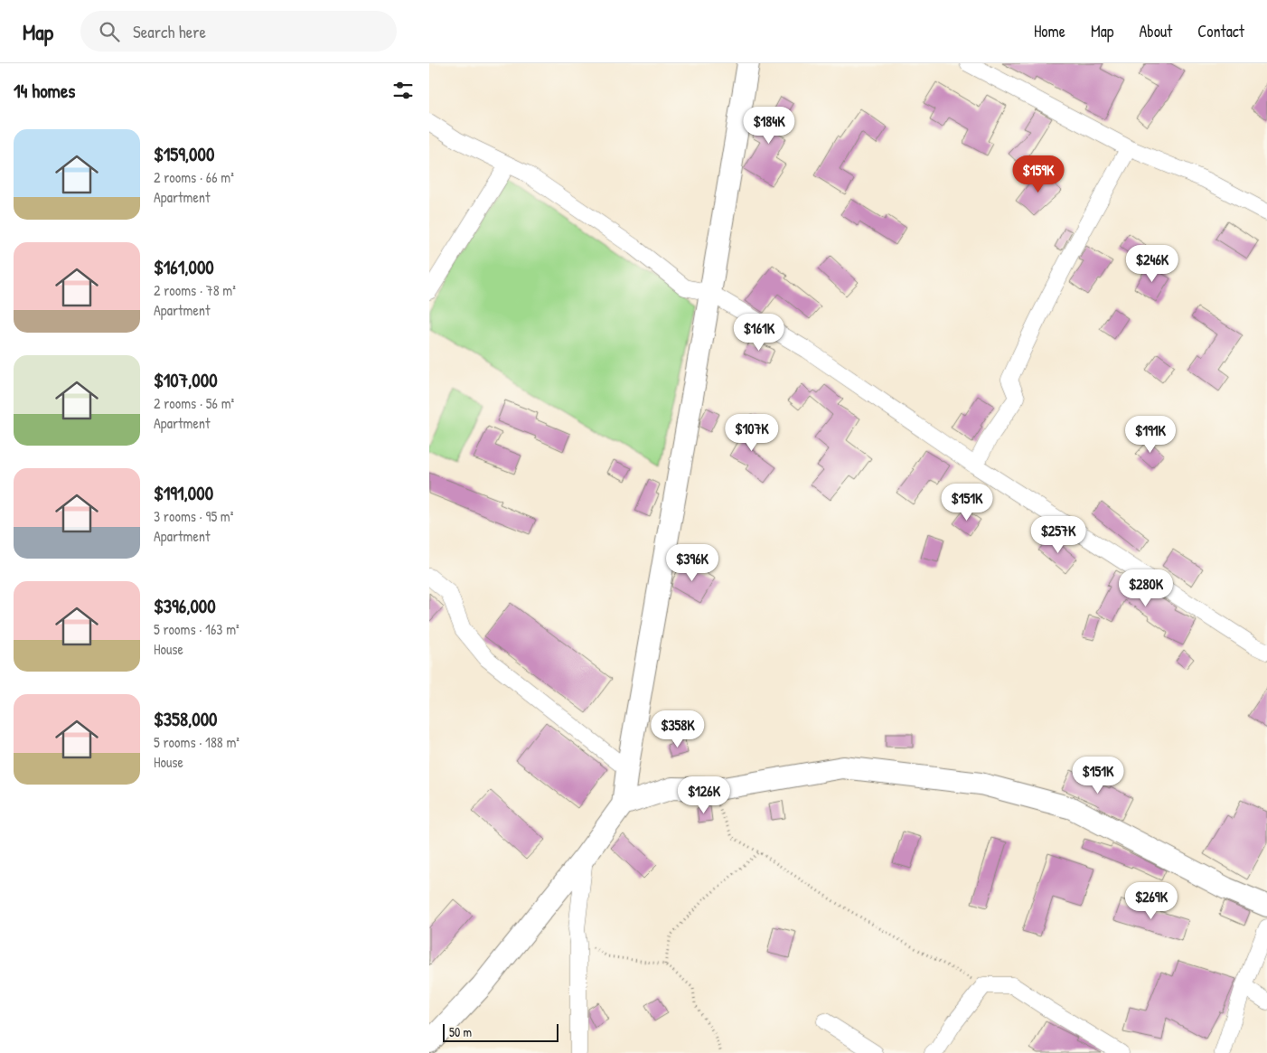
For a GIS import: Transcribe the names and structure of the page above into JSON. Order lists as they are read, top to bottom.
{
  "scale_bar": "50 m",
  "page": {
    "header": "Map",
    "search": "Search here",
    "nav": [
      "Home",
      "Map",
      "About",
      "Contact"
    ],
    "heading": "14 homes",
    "price": [
      "$184K",
      "$159K",
      "$246K",
      "$161K",
      "$107K",
      "$191K",
      "$151K",
      "$257K",
      "$396K",
      "$280K",
      "$358K",
      "$151K",
      "$126K",
      "$269K"
    ],
    "list": [
      {
        "name": "$159,000",
        "note": "2 rooms · 66 m² · Apartment"
      },
      {
        "name": "$161,000",
        "note": "2 rooms · 78 m² · Apartment"
      },
      {
        "name": "$107,000",
        "note": "2 rooms · 56 m² · Apartment"
      },
      {
        "name": "$191,000",
        "note": "3 rooms · 95 m² · Apartment"
      },
      {
        "name": "$396,000",
        "note": "5 rooms · 163 m² · House"
      },
      {
        "name": "$358,000",
        "note": "5 rooms · 188 m² · House"
      }
    ],
    "scale": "50 m"
  }
}
